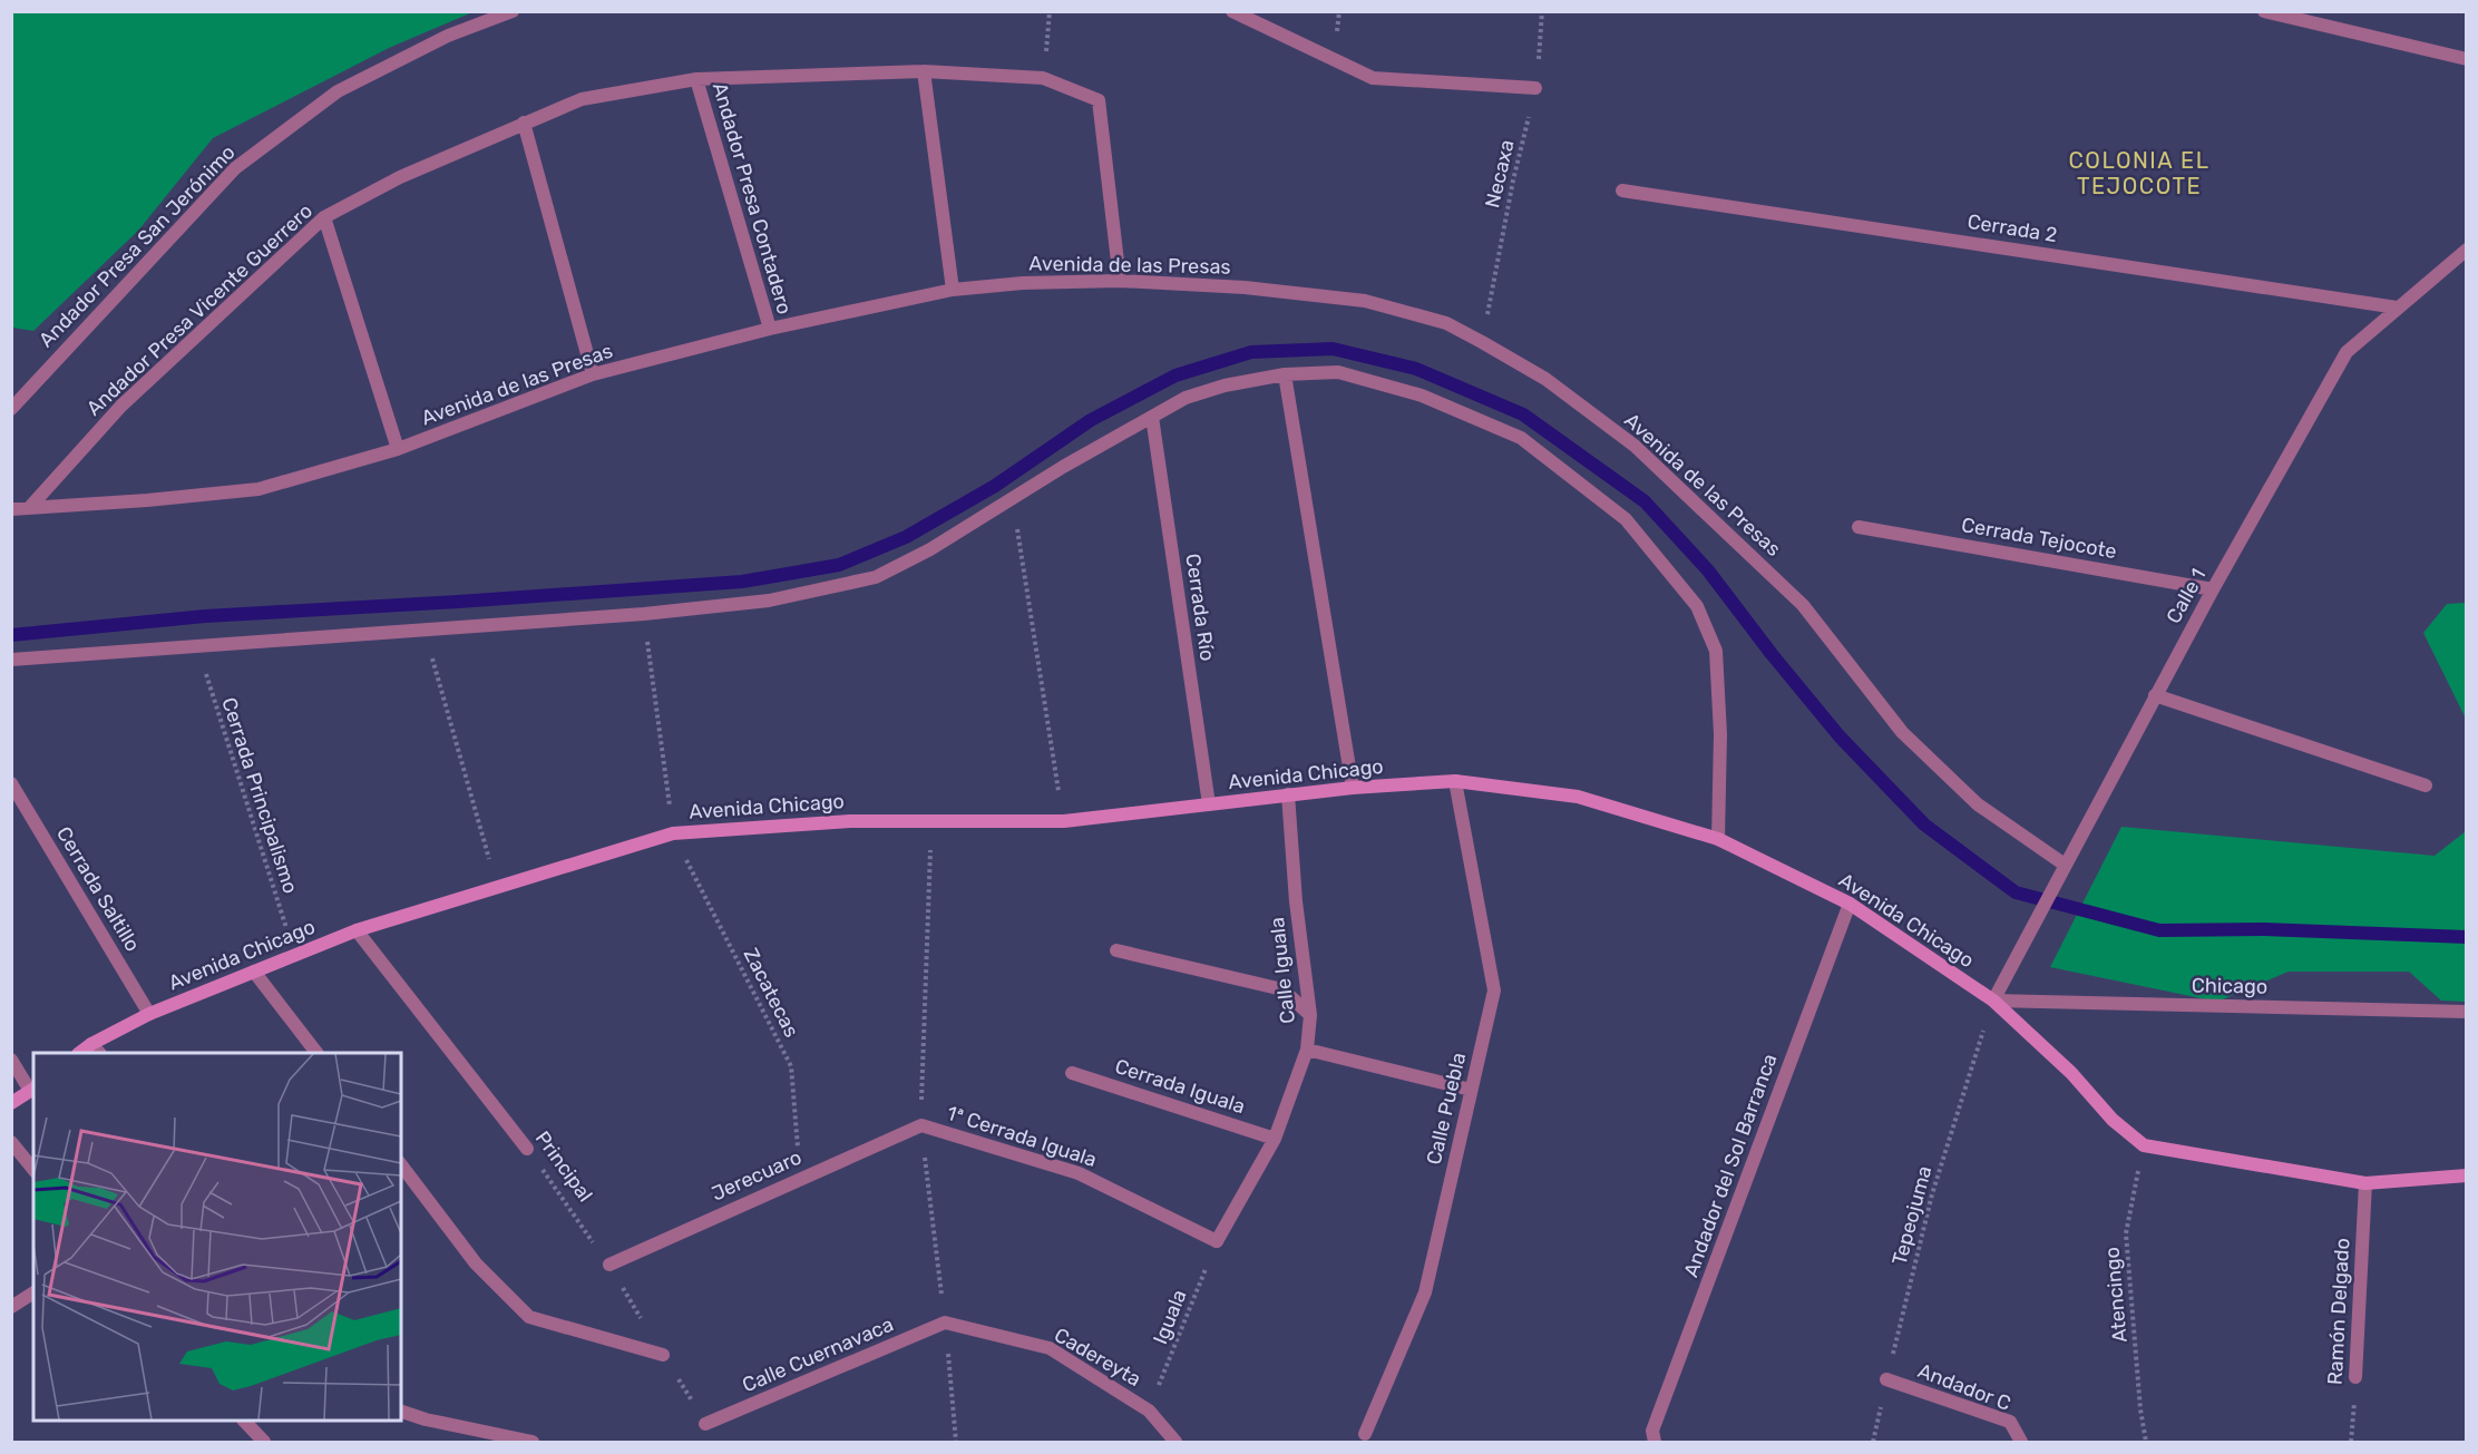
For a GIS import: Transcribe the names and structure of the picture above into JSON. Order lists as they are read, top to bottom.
{
  "streets": {
    "street": [
      "Andador Presa Contadero",
      "Cerrada 2",
      "Andador Presa San Jerónimo",
      "Avenida de las Presas",
      "Andador Presa Vicente Guerrero",
      "Cerrada Tejocote",
      "Calle 1",
      "Cerrada Río",
      "Avenida Chicago",
      "Cerrada Saltillo",
      "Calle Iguala",
      "Chicago",
      "Cerrada Iguala",
      "Calle Puebla",
      "1ª Cerrada Iguala",
      "Andador del Sol Barranca",
      "Principal",
      "Jerecuaro",
      "Ramón Delgado",
      "Calle Cuernavaca",
      "Cadereyta",
      "Andador C"
    ],
    "path": [
      "Necaxa",
      "Cerrada Principalismo",
      "Zacatecas",
      "Tepeojuma",
      "Atencingo",
      "Iguala"
    ]
  },
  "crossings": [
    ["Necaxa", "Avenida de las Presas"],
    ["Andador Presa Contadero", "Avenida de las Presas"],
    ["Andador Presa Contadero", "Andador Presa Vicente Guerrero"],
    ["Cerrada 2", "Calle 1"],
    ["Avenida de las Presas", "Andador Presa Vicente Guerrero"],
    ["Avenida de las Presas", "Calle 1"],
    ["Cerrada Tejocote", "Calle 1"],
    ["Calle 1", "Avenida Chicago"],
    ["Calle 1", "Chicago"],
    ["Calle 1", "Tepeojuma"],
    ["Cerrada Río", "Avenida Chicago"],
    ["Avenida Chicago", "Cerrada Principalismo"],
    ["Avenida Chicago", "Cerrada Saltillo"],
    ["Avenida Chicago", "Calle Iguala"],
    ["Avenida Chicago", "Chicago"],
    ["Avenida Chicago", "Zacatecas"],
    ["Avenida Chicago", "Calle Puebla"],
    ["Avenida Chicago", "Andador del Sol Barranca"],
    ["Avenida Chicago", "Principal"],
    ["Avenida Chicago", "Tepeojuma"],
    ["Avenida Chicago", "Atencingo"],
    ["Avenida Chicago", "Ramón Delgado"],
    ["Calle Iguala", "Cerrada Iguala"],
    ["Calle Iguala", "1ª Cerrada Iguala"],
    ["Calle Iguala", "Iguala"],
    ["Chicago", "Tepeojuma"],
    ["Zacatecas", "Jerecuaro"],
    ["1ª Cerrada Iguala", "Jerecuaro"],
    ["1ª Cerrada Iguala", "Iguala"],
    ["Principal", "Jerecuaro"],
    ["Principal", "Calle Cuernavaca"],
    ["Tepeojuma", "Andador C"],
    ["Iguala", "Cadereyta"],
    ["Calle Cuernavaca", "Cadereyta"]
  ],
  "districts": ["COLONIA EL TEJOCOTE"]
}
